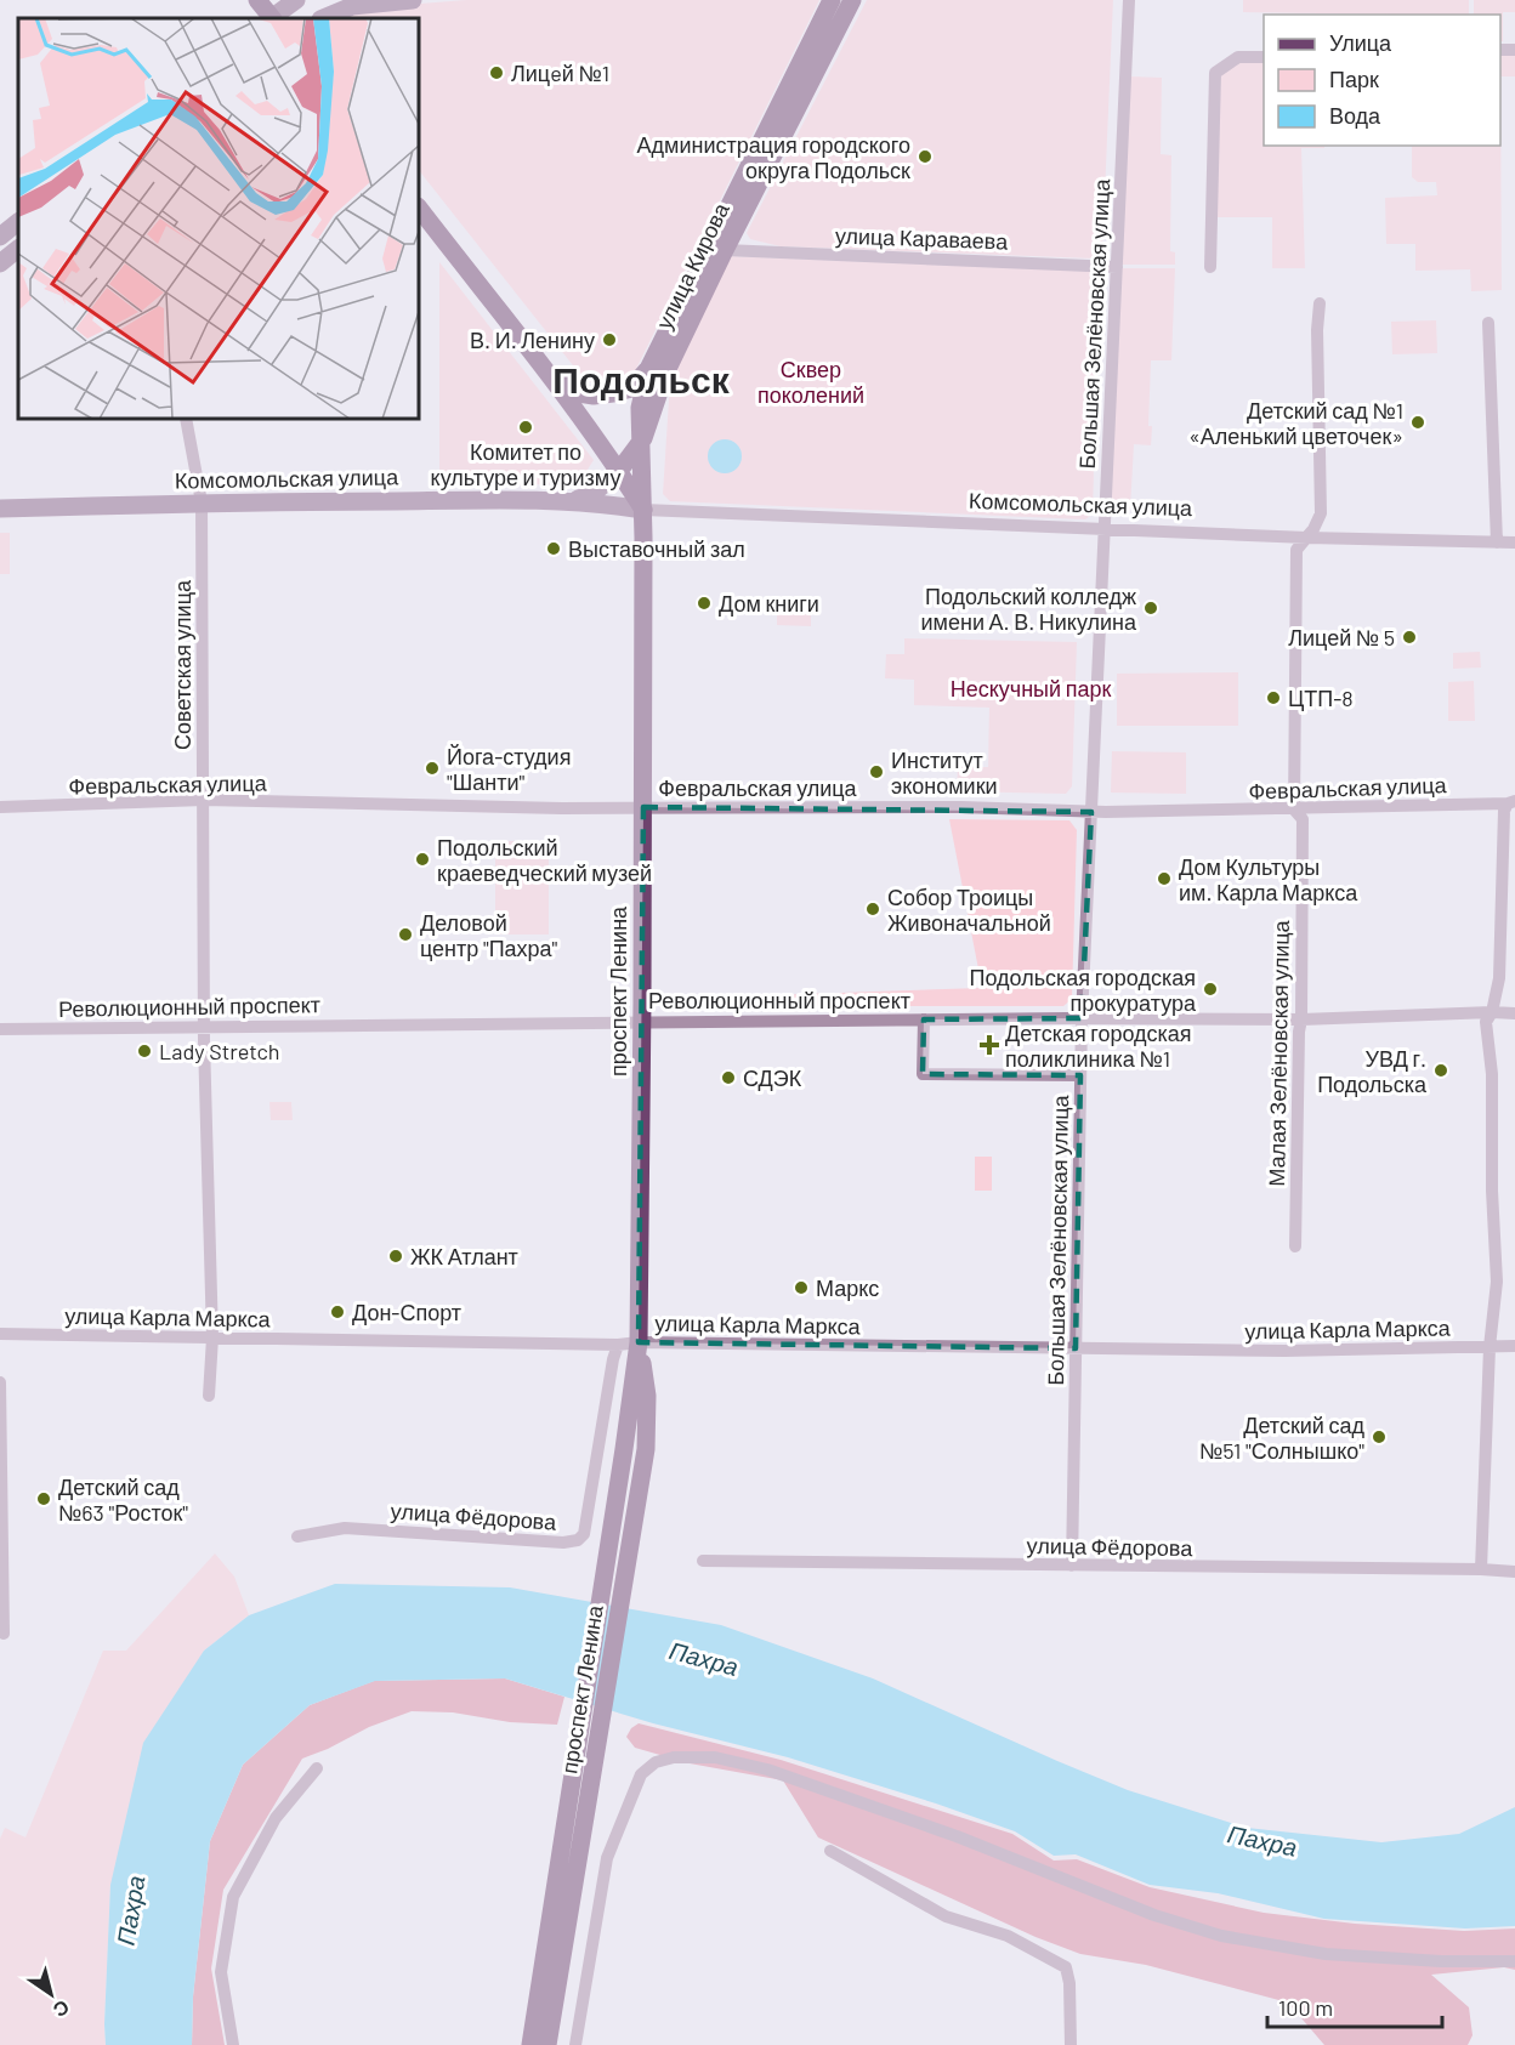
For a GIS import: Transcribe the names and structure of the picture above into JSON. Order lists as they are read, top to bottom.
{
  "streets": {
    "main road": ["улица Кирова", "Комсомольская улица", "проспект Ленина"],
    "street": [
      "улица Караваева",
      "Большая Зелёновская улица",
      "Советская улица",
      "Февральская улица",
      "Революционный проспект",
      "Малая Зелёновская улица",
      "улица Карла Маркса",
      "улица Фёдорова"
    ]
  },
  "crossings": [
    ["улица Караваева", "улица Кирова"],
    ["улица Караваева", "Большая Зелёновская улица"],
    ["улица Кирова", "проспект Ленина"],
    ["Большая Зелёновская улица", "Комсомольская улица"],
    ["Большая Зелёновская улица", "Февральская улица"],
    ["Большая Зелёновская улица", "Революционный проспект"],
    ["Большая Зелёновская улица", "улица Карла Маркса"],
    ["Большая Зелёновская улица", "улица Фёдорова"],
    ["Комсомольская улица", "Советская улица"],
    ["Комсомольская улица", "проспект Ленина"],
    ["Комсомольская улица", "Малая Зелёновская улица"],
    ["Советская улица", "Февральская улица"],
    ["Советская улица", "Революционный проспект"],
    ["Советская улица", "улица Карла Маркса"],
    ["Февральская улица", "проспект Ленина"],
    ["Февральская улица", "Малая Зелёновская улица"],
    ["проспект Ленина", "Революционный проспект"],
    ["проспект Ленина", "улица Карла Маркса"],
    ["Революционный проспект", "Малая Зелёновская улица"],
    ["улица Карла Маркса", "улица Фёдорова"]
  ],
  "districts": ["Подольск"],
  "water": ["Пахра"],
  "parks": ["Сквер поколений", "Нескучный парк"],
  "places": {
    "other": [
      "Лицeй №1",
      "Администрация городского округа Подольск",
      "В. И. Ленину",
      "Детский сад №1 «Аленький цветочек»",
      "Комитет по культуре и туризму",
      "Выставочный зал",
      "Дом книги",
      "Подольский колледж имени А. В. Никулина",
      "Лицей № 5",
      "ЦТП-8",
      "Йога-студия \"Шанти\"",
      "Институт экономики",
      "Подольский краеведческий музей",
      "Дом Культуры им. Карла Маркса",
      "Собор Троицы Живоначальной",
      "Деловой центр \"Пахра\"",
      "Подольская городская прокуратура",
      "Lady Stretch",
      "УВД г. Подольска",
      "СДЭК",
      "ЖК Атлант",
      "Маркс",
      "Дон-Спорт",
      "Детский сад №51 \"Солнышко\"",
      "Детский сад №63 \"Росток\""
    ],
    "health": ["Детская городская поликлиника №1"]
  },
  "legend": ["Улица", "Парк", "Вода"],
  "scale_bar": "100 m",
  "north": "bottom right"
}
